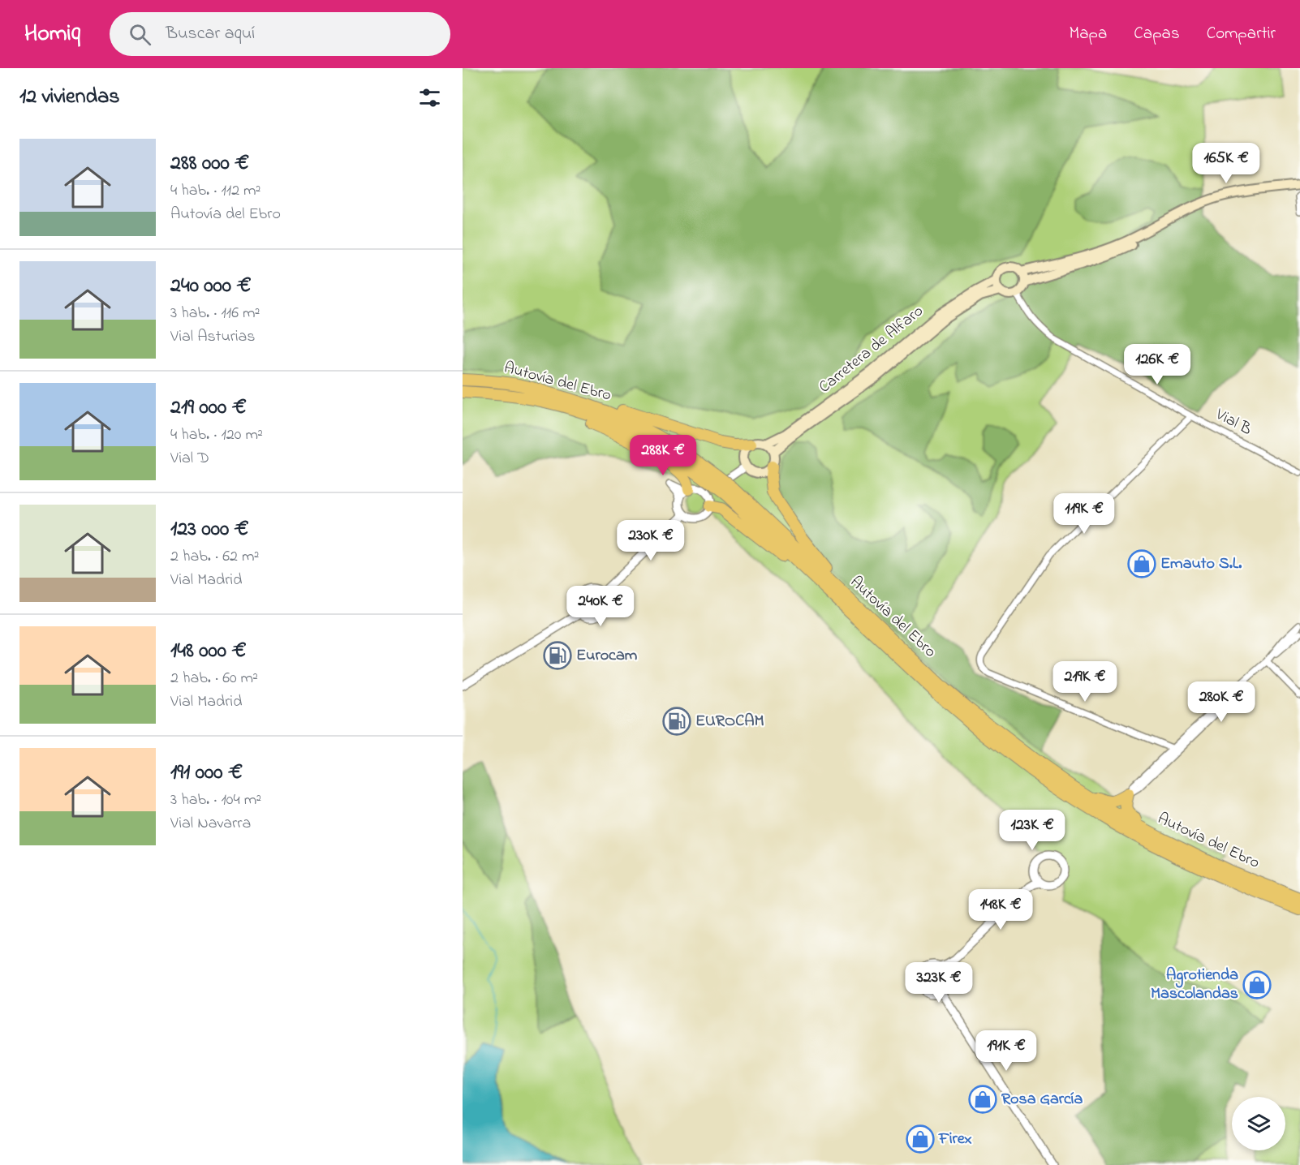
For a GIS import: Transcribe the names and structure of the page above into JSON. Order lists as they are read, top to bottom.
{
  "streets": {
    "highway": ["Autovía del Ebro"],
    "main road": ["Carretera de Alfaro"],
    "street": ["Vial B"]
  },
  "crossings": [
    ["Carretera de Alfaro", "Vial B"]
  ],
  "places": {
    "shop": [
      "Emauto S.L.",
      "Agrotienda Mascolandas",
      "Rosa García",
      "Firex"
    ],
    "fuel station": ["Eurocam", "EUROCAM"]
  },
  "page": {
    "header": "Homiq",
    "search": "Buscar aquí",
    "nav": ["Mapa", "Capas", "Compartir"],
    "heading": "12 viviendas",
    "list": [
      {
        "name": "288 000 €",
        "note": "4 hab. · 112 m² · Autovía del Ebro"
      },
      {
        "name": "240 000 €",
        "note": "3 hab. · 116 m² · Vial Asturias"
      },
      {
        "name": "219 000 €",
        "note": "4 hab. · 120 m² · Vial D"
      },
      {
        "name": "123 000 €",
        "note": "2 hab. · 62 m² · Vial Madrid"
      },
      {
        "name": "148 000 €",
        "note": "2 hab. · 60 m² · Vial Madrid"
      },
      {
        "name": "191 000 €",
        "note": "3 hab. · 104 m² · Vial Navarra"
      }
    ],
    "price": [
      "165K €",
      "126K €",
      "288K €",
      "119K €",
      "230K €",
      "240K €",
      "219K €",
      "280K €",
      "123K €",
      "148K €",
      "323K €",
      "191K €"
    ]
  }
}
